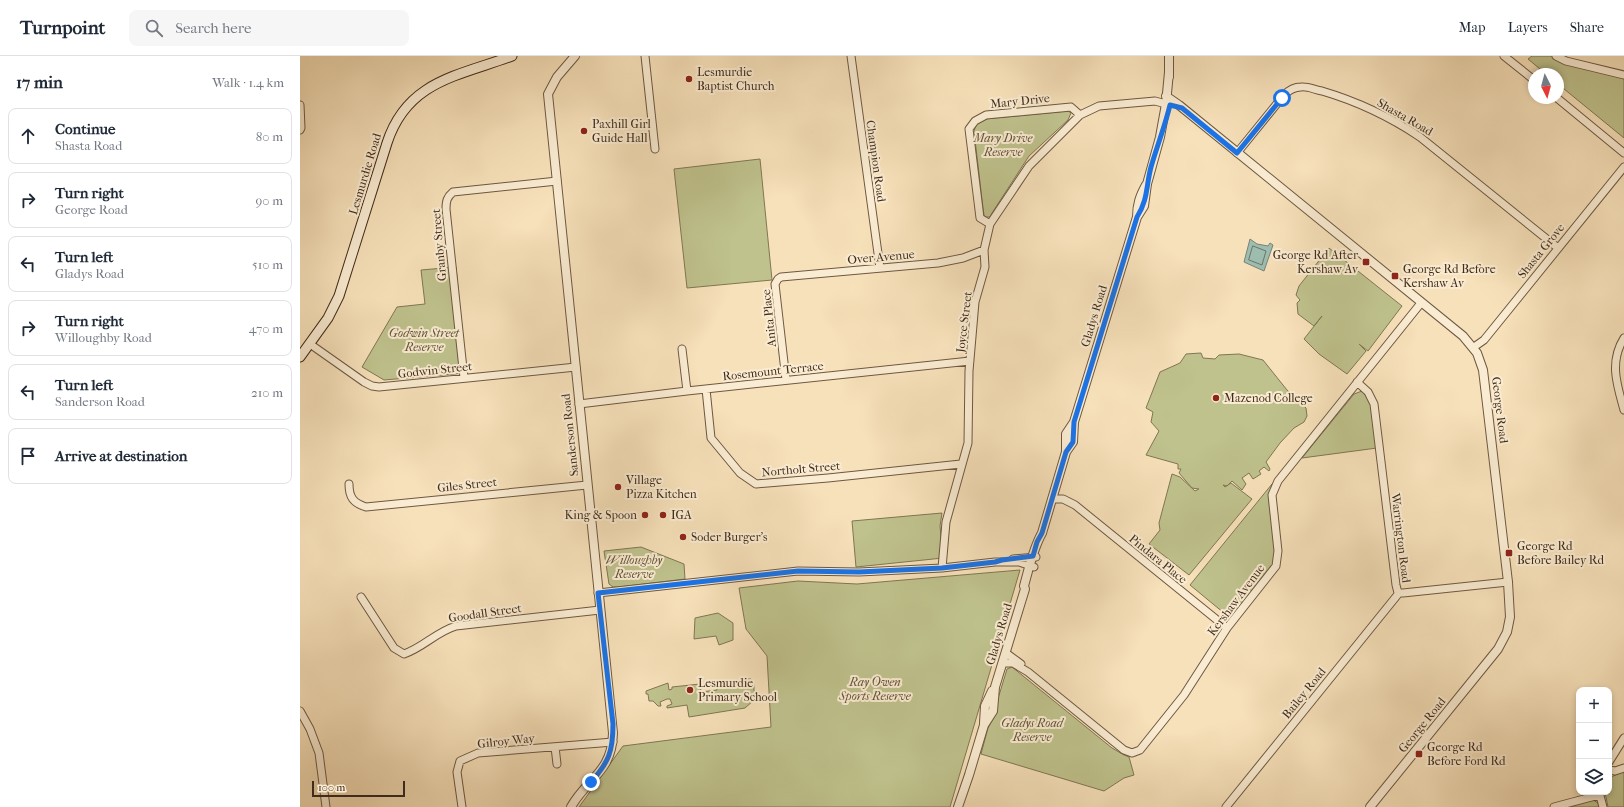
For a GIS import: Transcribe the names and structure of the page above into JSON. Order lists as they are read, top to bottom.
{
  "streets": {
    "main road": ["Lesmurdie Road"],
    "street": [
      "Mary Drive",
      "Shasta Road",
      "Champion Road",
      "Granby Street",
      "Shasta Grove",
      "Over Avenue",
      "Gladys Road",
      "Anita Place",
      "Joyce Street",
      "Godwin Street",
      "Rosemount Terrace",
      "George Road",
      "Sanderson Road",
      "Northolt Street",
      "Giles Street",
      "Warrington Road",
      "Pindara Place",
      "Kershaw Avenue",
      "Goodall Street",
      "Bailey Road",
      "Gilroy Way"
    ]
  },
  "crossings": [
    ["Mary Drive", "Joyce Street"],
    ["Shasta Road", "Shasta Grove"],
    ["Shasta Road", "George Road"],
    ["Champion Road", "Over Avenue"],
    ["Lesmurdie Road", "Godwin Street"],
    ["Granby Street", "Godwin Street"],
    ["Granby Street", "Sanderson Road"],
    ["Shasta Grove", "George Road"],
    ["Over Avenue", "Anita Place"],
    ["Over Avenue", "Joyce Street"],
    ["Gladys Road", "Joyce Street"],
    ["Gladys Road", "George Road"],
    ["Gladys Road", "Pindara Place"],
    ["Gladys Road", "Kershaw Avenue"],
    ["Anita Place", "Rosemount Terrace"],
    ["Joyce Street", "Rosemount Terrace"],
    ["Joyce Street", "George Road"],
    ["Joyce Street", "Northolt Street"],
    ["Godwin Street", "Sanderson Road"],
    ["Rosemount Terrace", "Sanderson Road"],
    ["Rosemount Terrace", "Northolt Street"],
    ["George Road", "Warrington Road"],
    ["George Road", "Kershaw Avenue"],
    ["Sanderson Road", "Giles Street"],
    ["Sanderson Road", "Goodall Street"],
    ["Sanderson Road", "Gilroy Way"],
    ["Warrington Road", "Kershaw Avenue"],
    ["Warrington Road", "Bailey Road"],
    ["Pindara Place", "Kershaw Avenue"]
  ],
  "parks": [
    "Mary Drive Reserve",
    "Godwin Street Reserve",
    "Willoughby Reserve",
    "Ray Owen Sports Reserve",
    "Gladys Road Reserve"
  ],
  "places": {
    "other": [
      "Lesmurdie Baptist Church",
      "Paxhill Girl Guide Hall",
      "Mazenod College",
      "Village Pizza Kitchen",
      "King & Spoon",
      "IGA",
      "Soder Burger's",
      "Lesmurdie Primary School"
    ],
    "transit": [
      "George Rd After Kershaw Av",
      "George Rd Before Kershaw Av",
      "George Rd Before Bailey Rd",
      "George Rd Before Ford Rd"
    ]
  },
  "scale_bar": "100 m",
  "north": "bottom",
  "page": {
    "header": "Turnpoint",
    "search": "Search here",
    "nav": ["Map", "Layers", "Share"],
    "heading": ["17 min", "Walk · 1.4 km"],
    "list": [
      ["Continue", "Shasta Road", "80 m"],
      ["Turn right", "George Road", "90 m"],
      ["Turn left", "Gladys Road", "510 m"],
      ["Turn right", "Willoughby Road", "470 m"],
      ["Turn left", "Sanderson Road", "210 m"],
      "Arrive at destination"
    ],
    "map_buttons": ["+", "−"],
    "scale": "100 m"
  }
}
